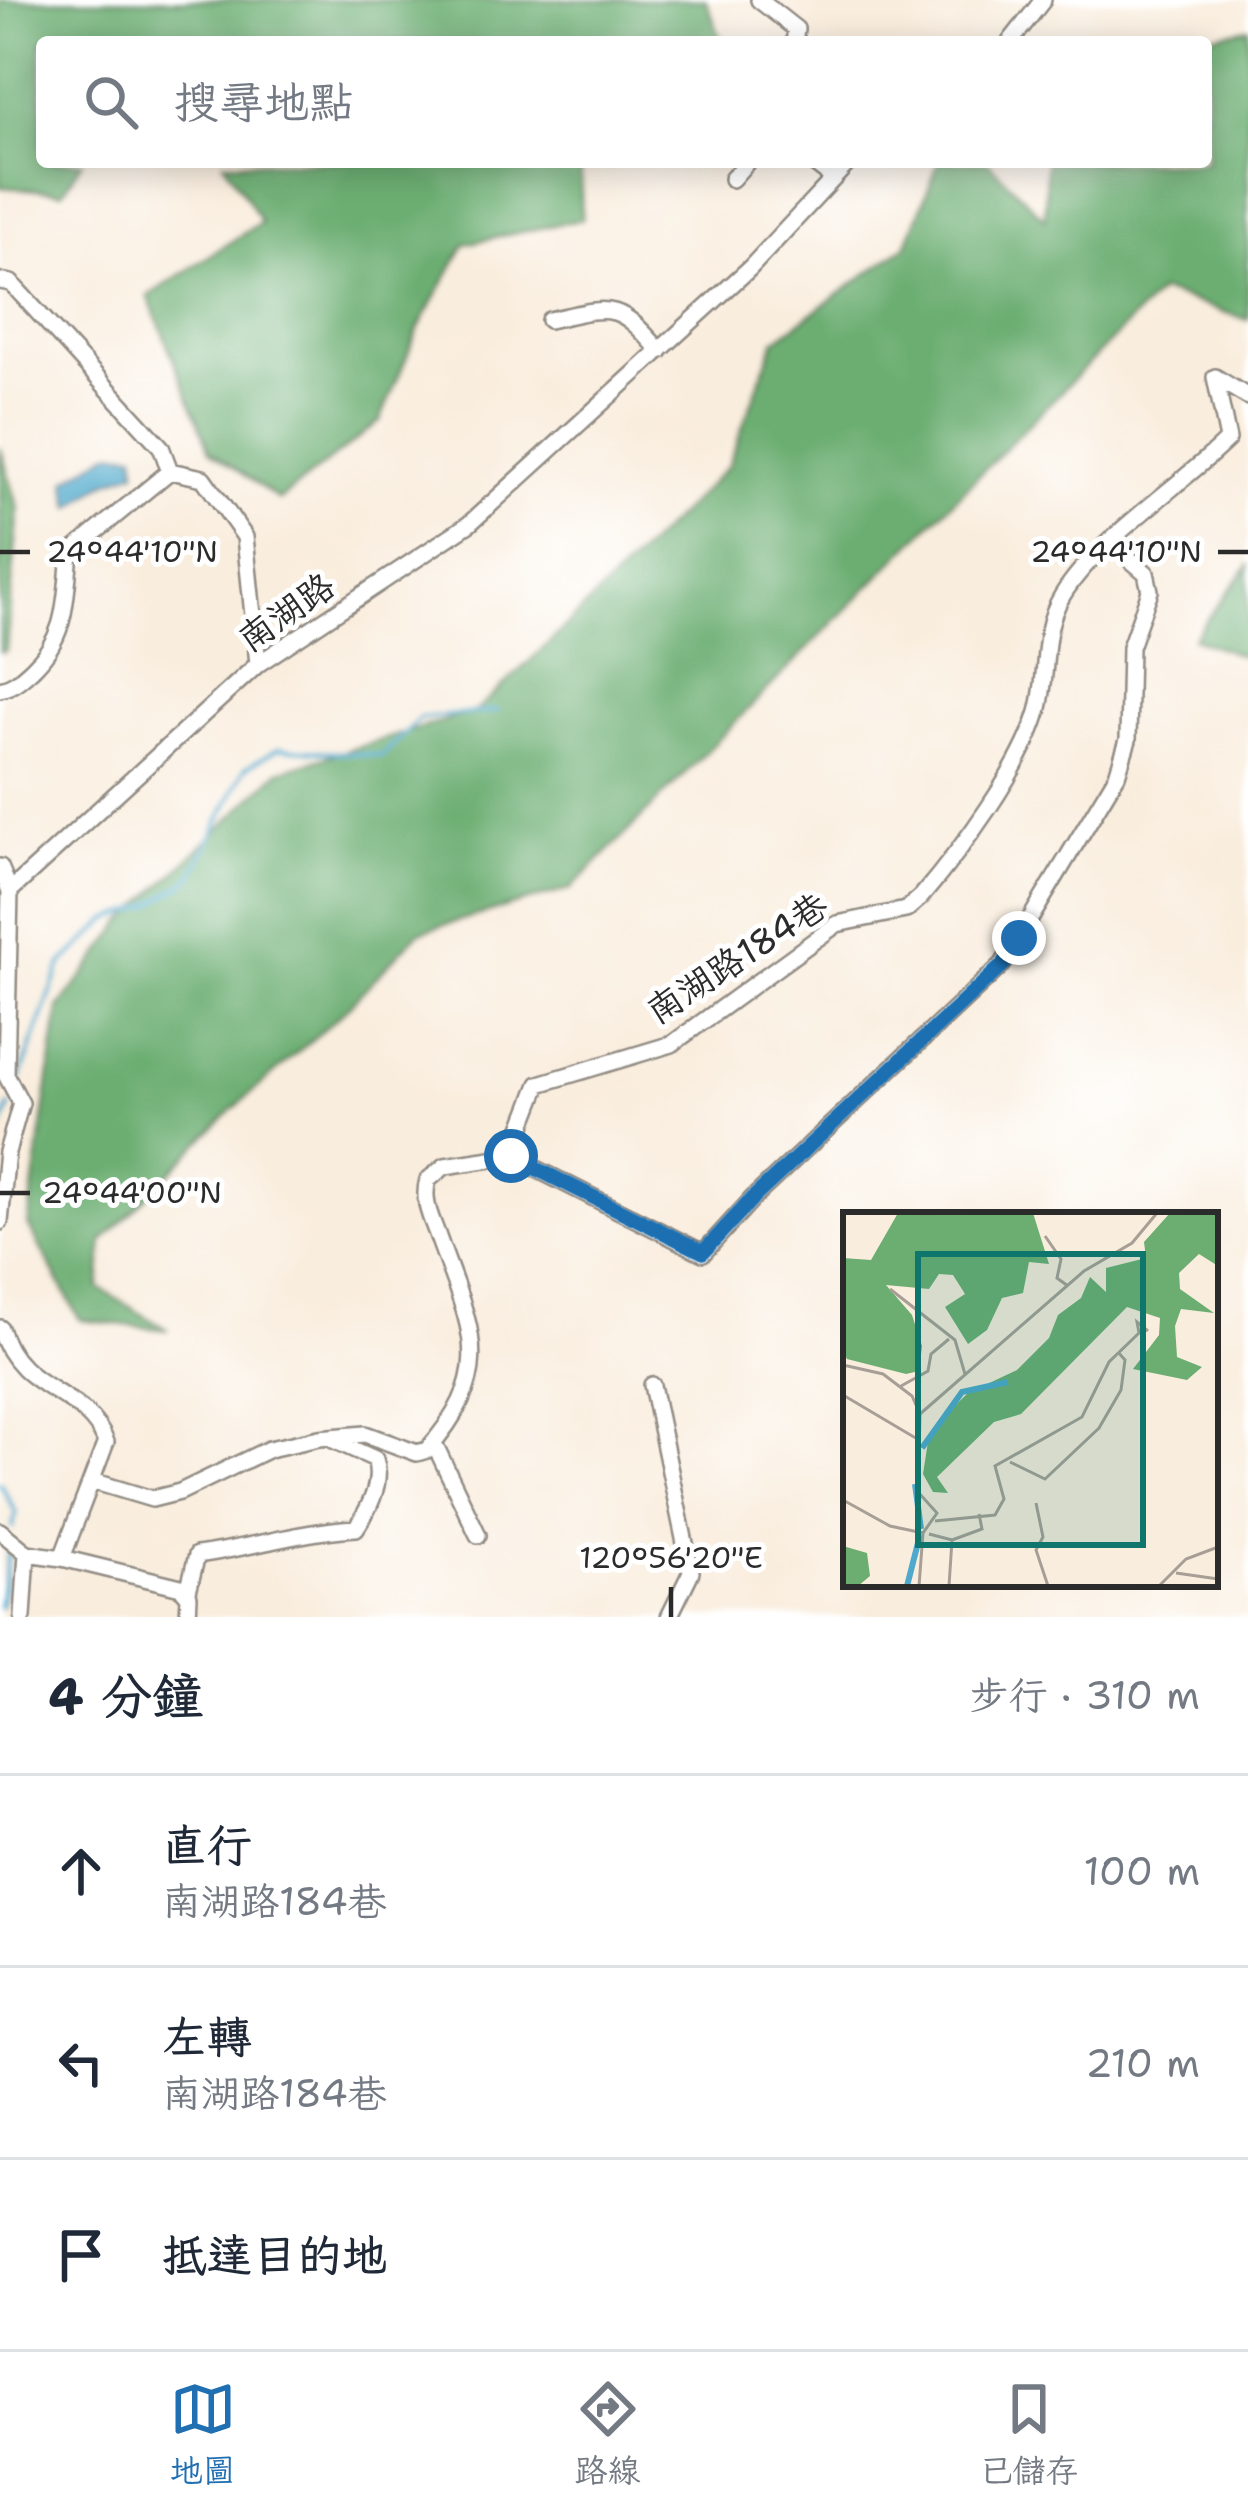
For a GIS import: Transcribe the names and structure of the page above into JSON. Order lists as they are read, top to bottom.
{
  "streets": {
    "street": ["南湖路", "南湖路184巷"]
  },
  "page": {
    "search": "搜尋地點",
    "heading": ["4 分鐘", "步行 · 310 m"],
    "list": [
      ["直行", "南湖路184巷", "100 m"],
      ["左轉", "南湖路184巷", "210 m"],
      "抵達目的地"
    ],
    "nav": ["地圖", "路線", "已儲存"]
  },
  "coordinates": ["24°44'10\"N", "24°44'00\"N", "120°56'20\"E"]
}
